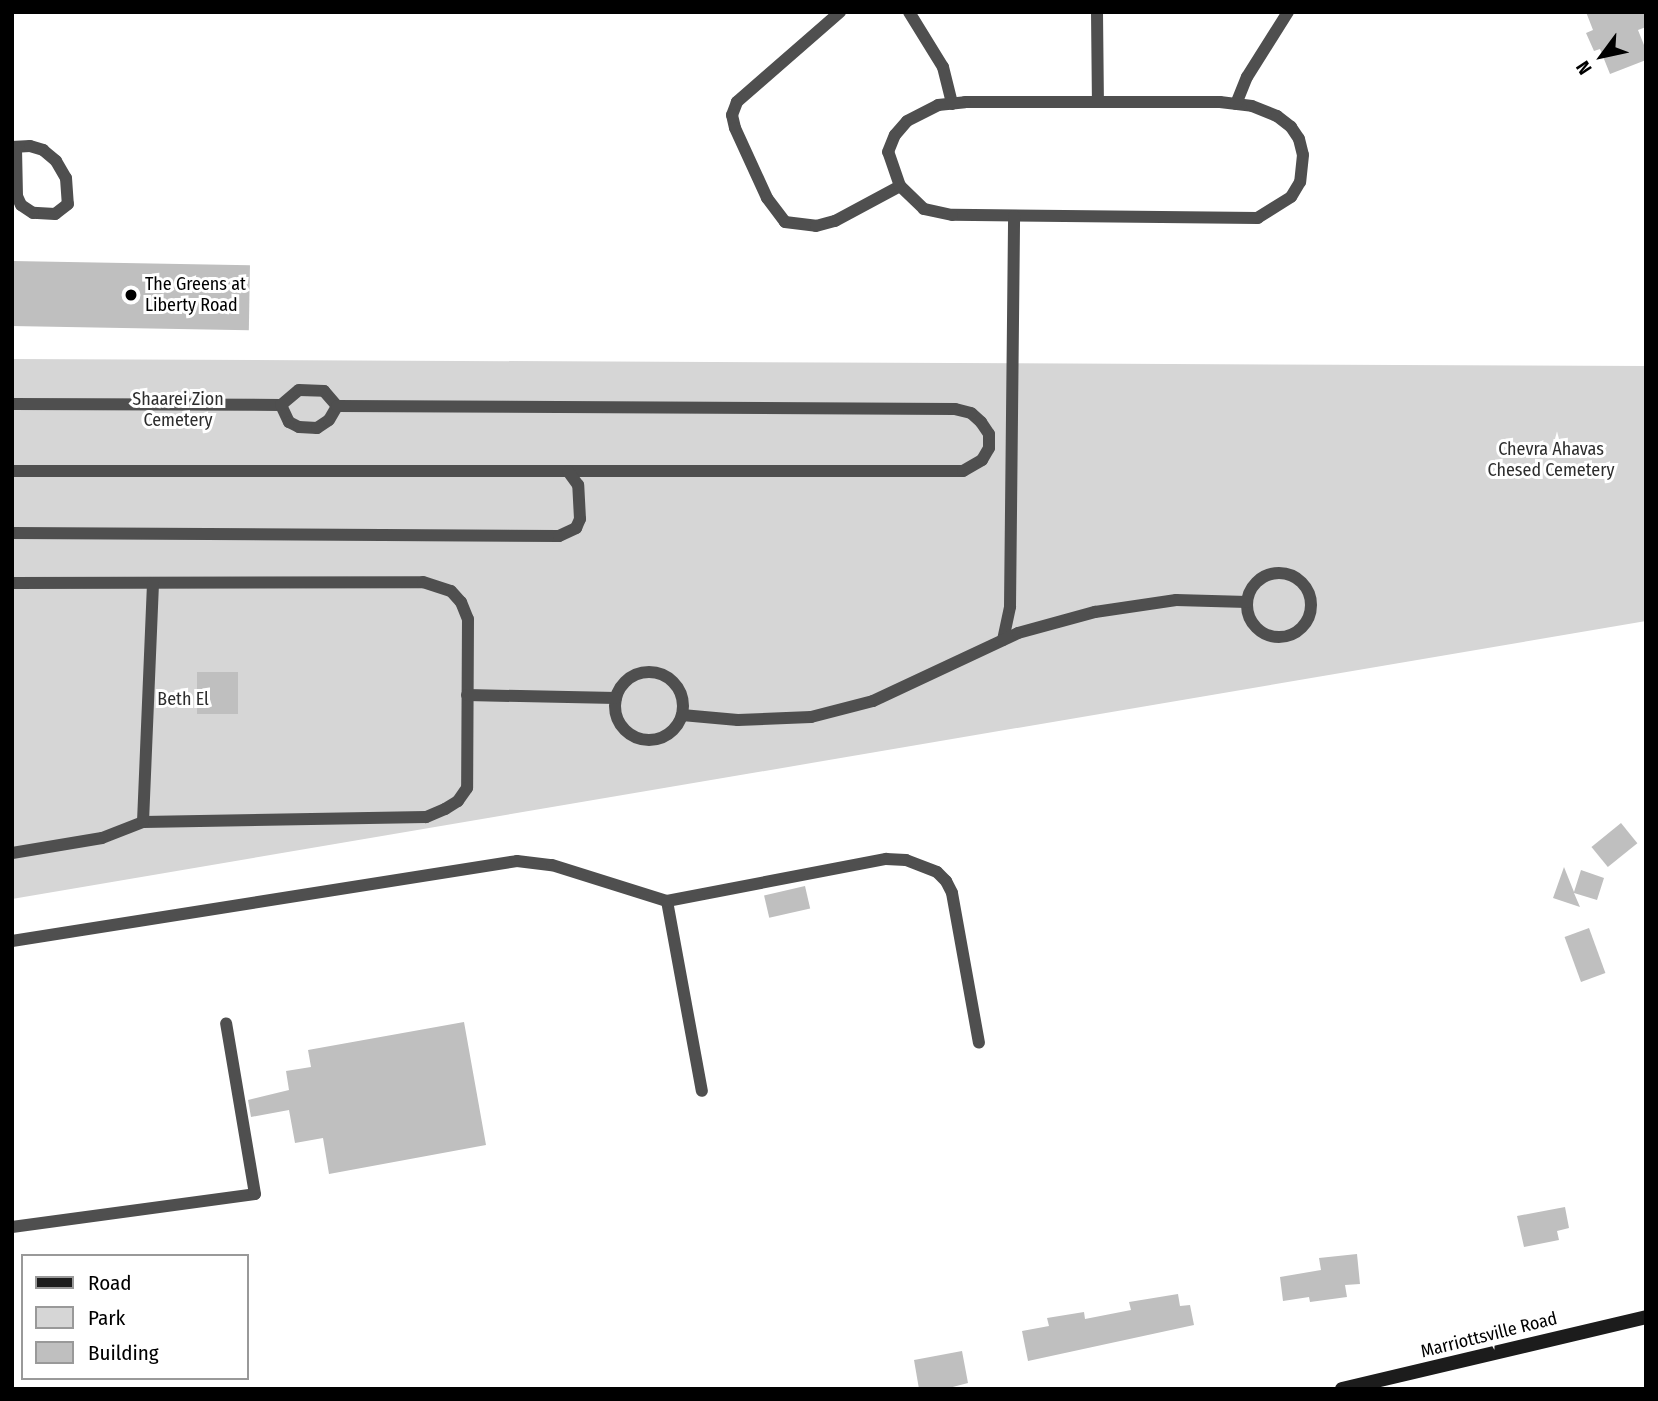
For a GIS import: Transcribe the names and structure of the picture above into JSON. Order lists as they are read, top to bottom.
{
  "streets": {
    "main road": ["Marriottsville Road"]
  },
  "parks": ["Shaarei Zion Cemetery", "Chevra Ahavas Chesed Cemetery", "Beth El"],
  "places": ["The Greens at Liberty Road"],
  "legend": ["Road", "Park", "Building"],
  "north": "bottom left"
}
